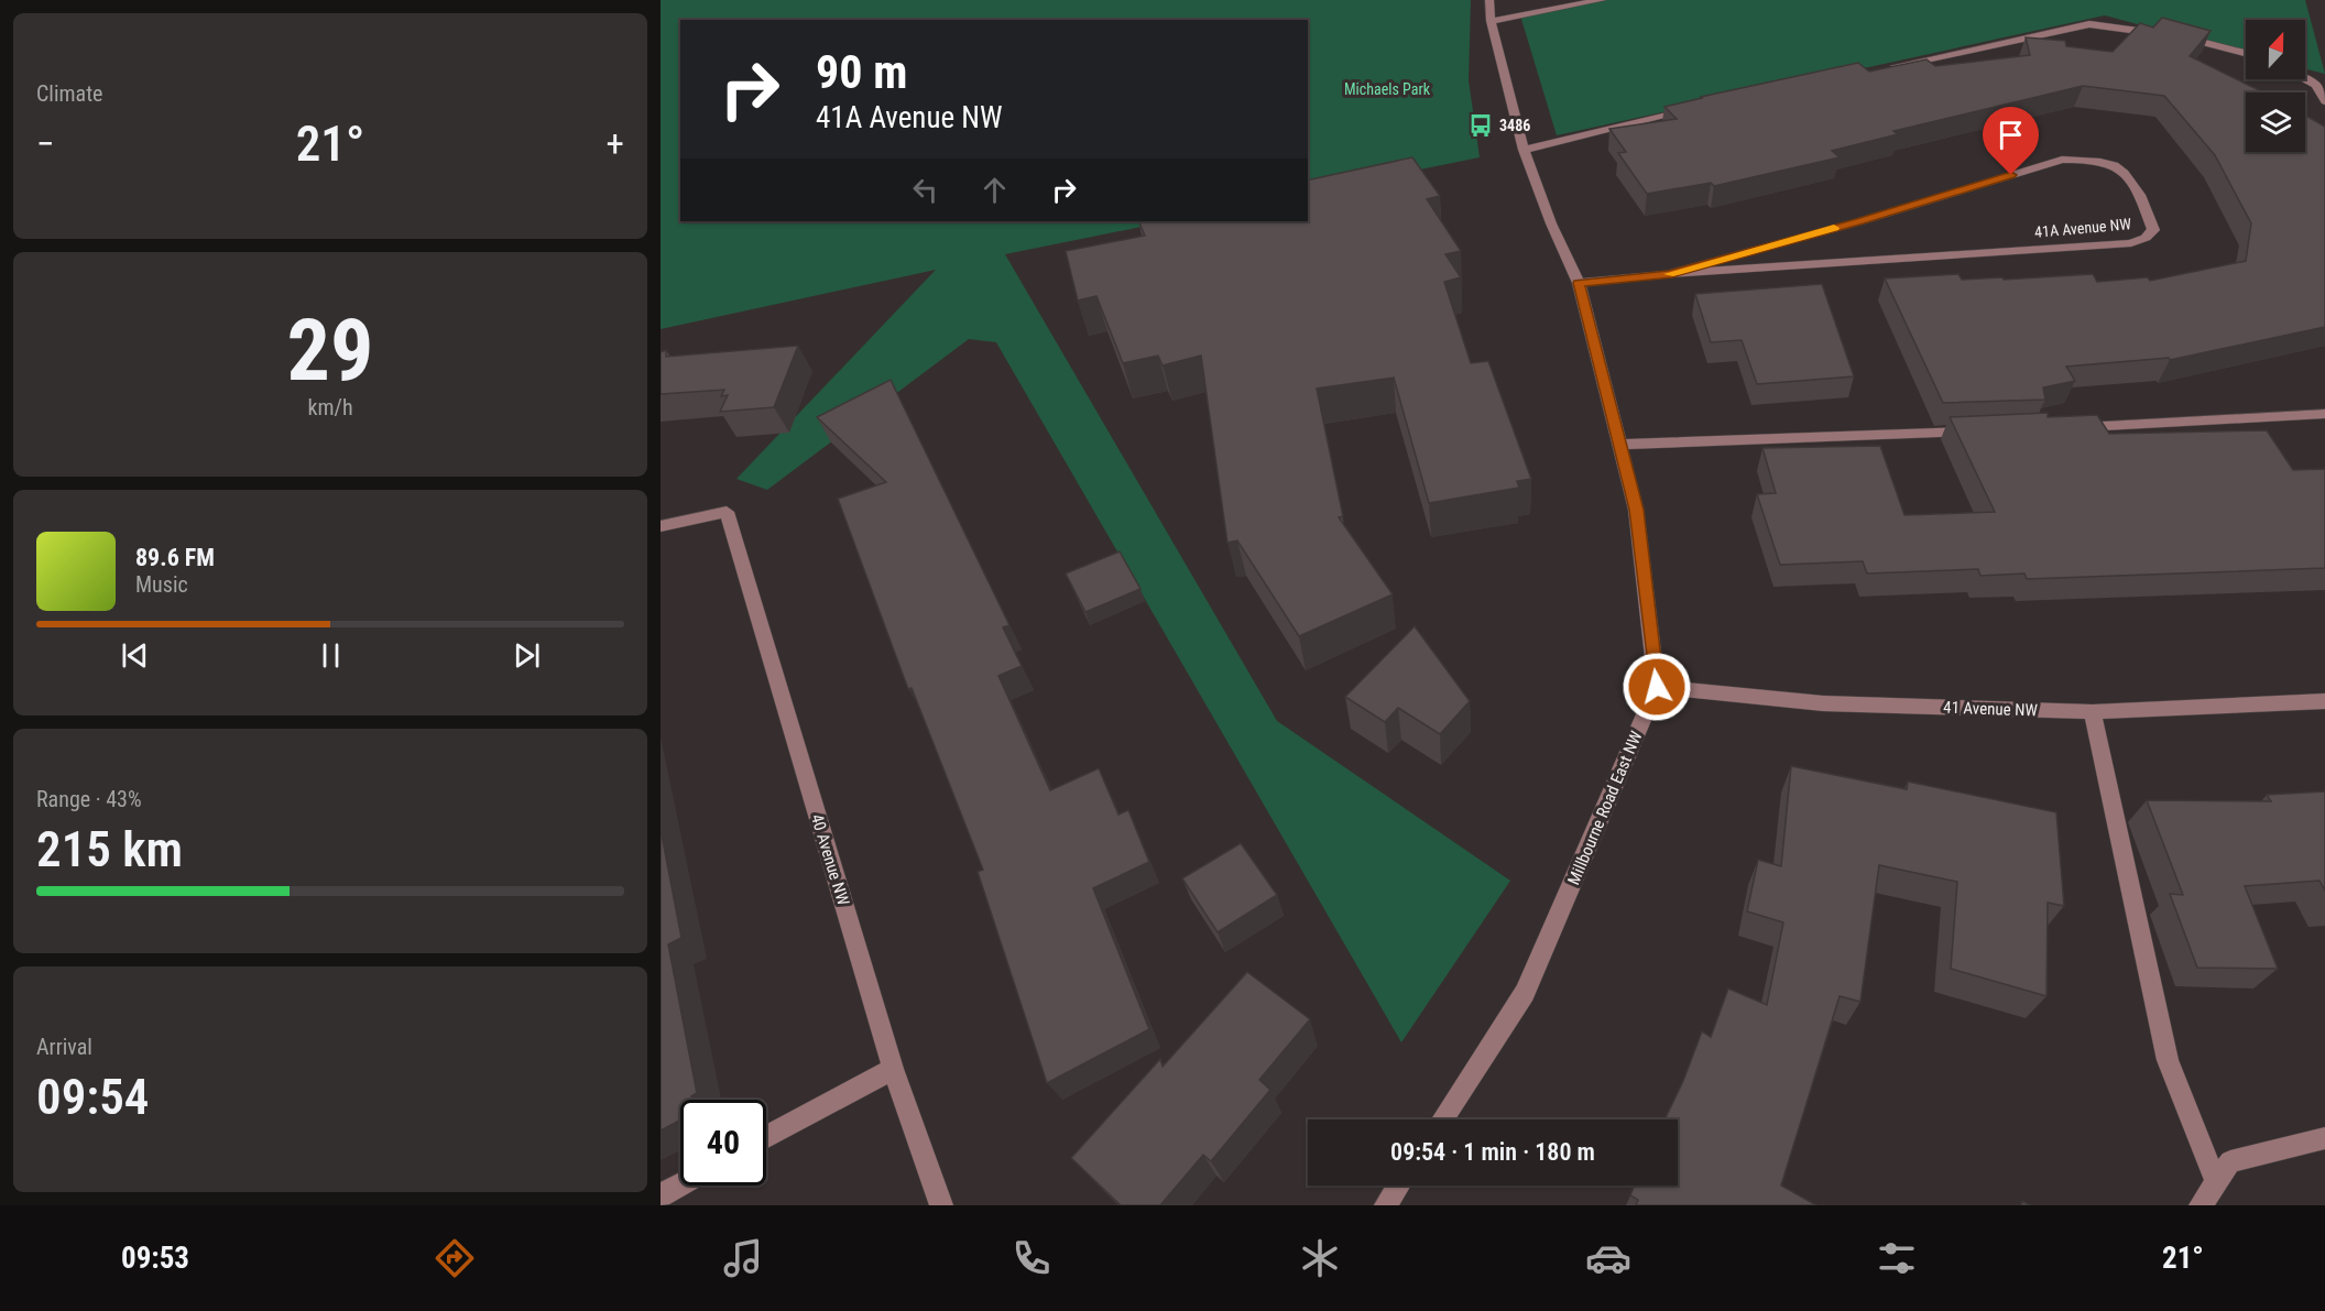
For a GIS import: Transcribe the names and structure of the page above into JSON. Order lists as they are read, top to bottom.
{
  "streets": {
    "street": [
      "41A Avenue NW",
      "41 Avenue NW",
      "Millbourne Road East NW",
      "40 Avenue NW"
    ]
  },
  "crossings": [
    ["41 Avenue NW", "Millbourne Road East NW"]
  ],
  "parks": ["Michaels Park"],
  "places": {
    "bus stop": ["3486"]
  },
  "north": "top",
  "page": {
    "tile": [
      "Climate",
      ["29", "km/h"],
      ["Range · 43%", "215 km"],
      ["Arrival", "09:54"]
    ],
    "turn": ["90 m", "41A Avenue NW"],
    "heat": ["−", "21°", "+"],
    "song": ["89.6 FM", "Music"],
    "limit": "40",
    "trip": "09:54 · 1 min · 180 m",
    "tabs": ["09:53", "21°"]
  }
}
